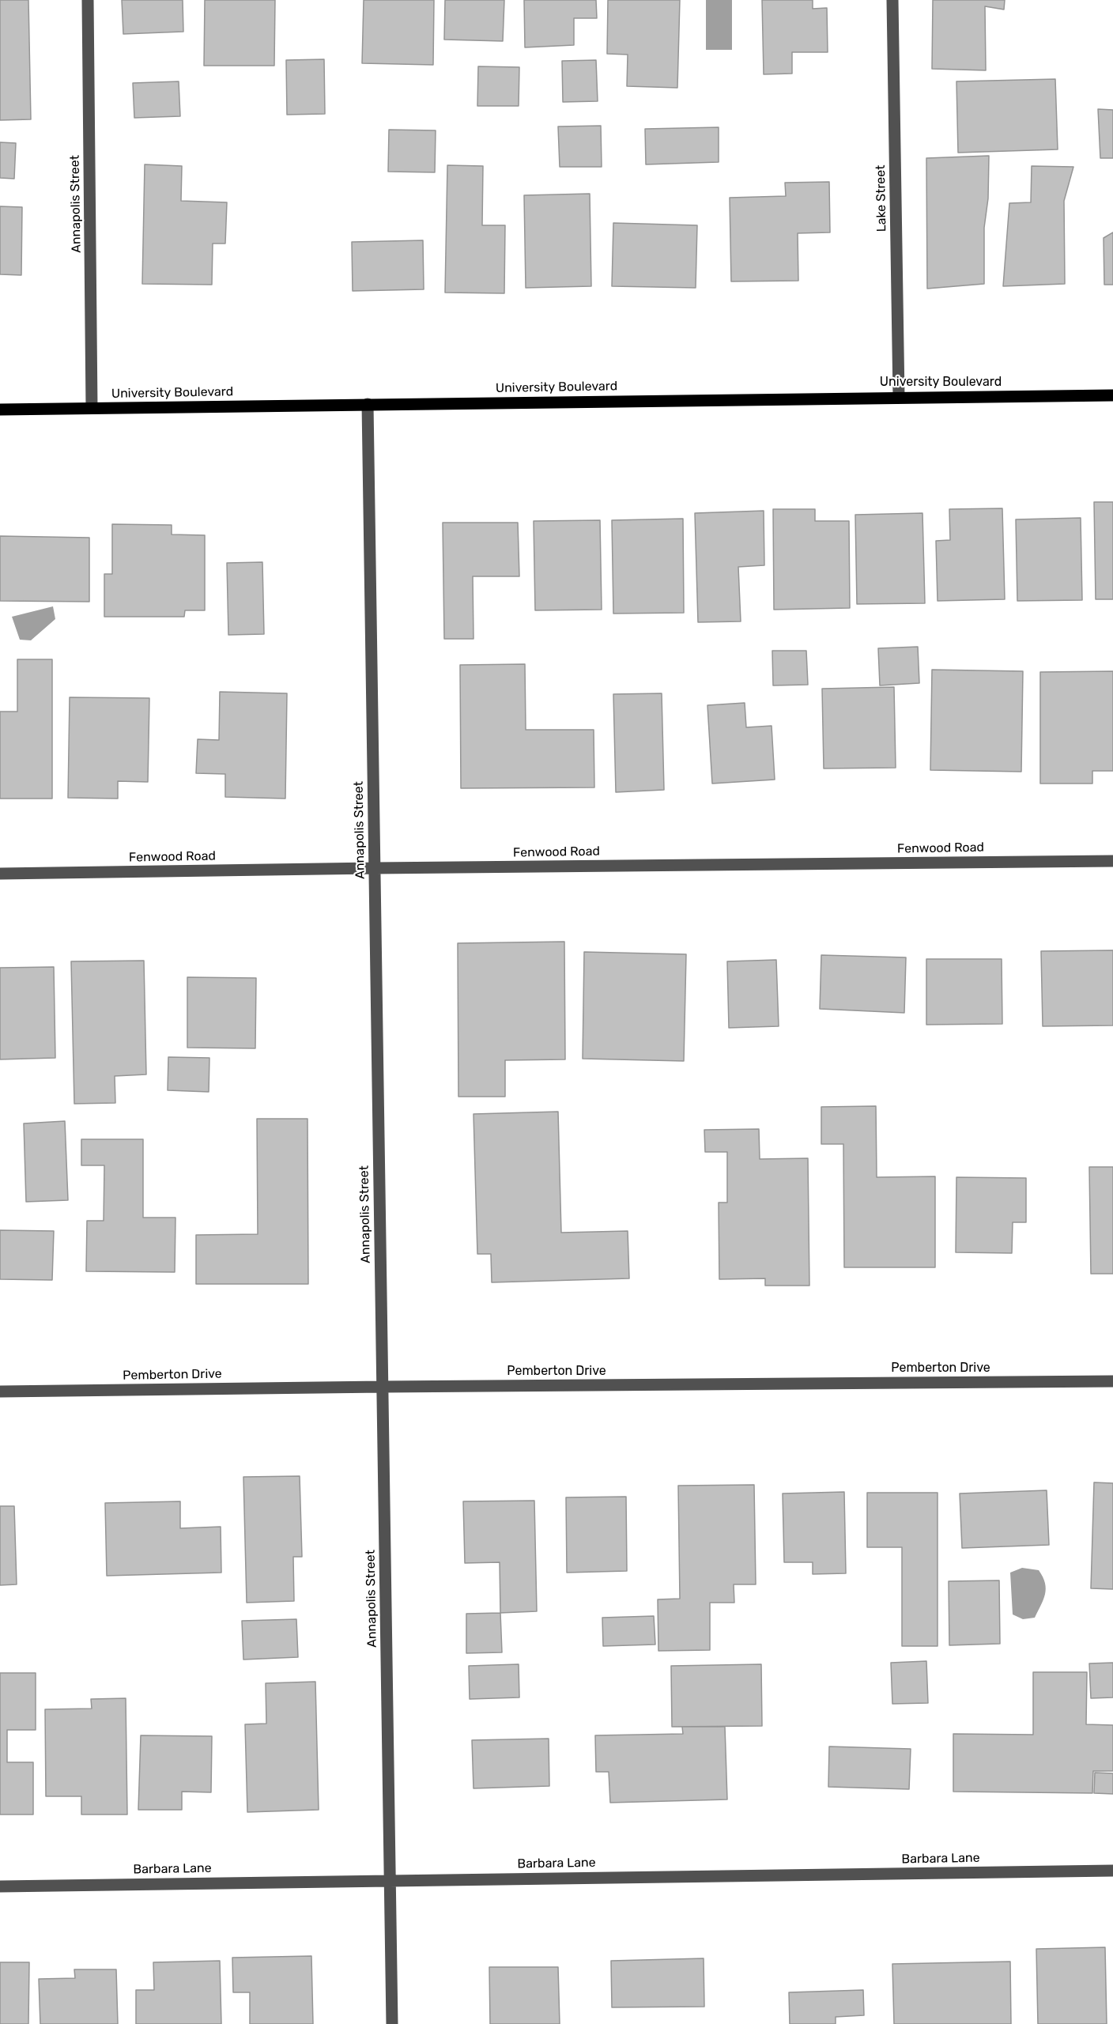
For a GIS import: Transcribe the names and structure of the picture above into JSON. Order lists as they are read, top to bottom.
{
  "streets": {
    "main road": ["University Boulevard"],
    "street": [
      "Lake Street",
      "Annapolis Street",
      "Fenwood Road",
      "Pemberton Drive",
      "Barbara Lane"
    ]
  },
  "crossings": [
    ["Lake Street", "University Boulevard"],
    ["Annapolis Street", "University Boulevard"],
    ["Annapolis Street", "Fenwood Road"],
    ["Annapolis Street", "Pemberton Drive"],
    ["Annapolis Street", "Barbara Lane"]
  ]
}
